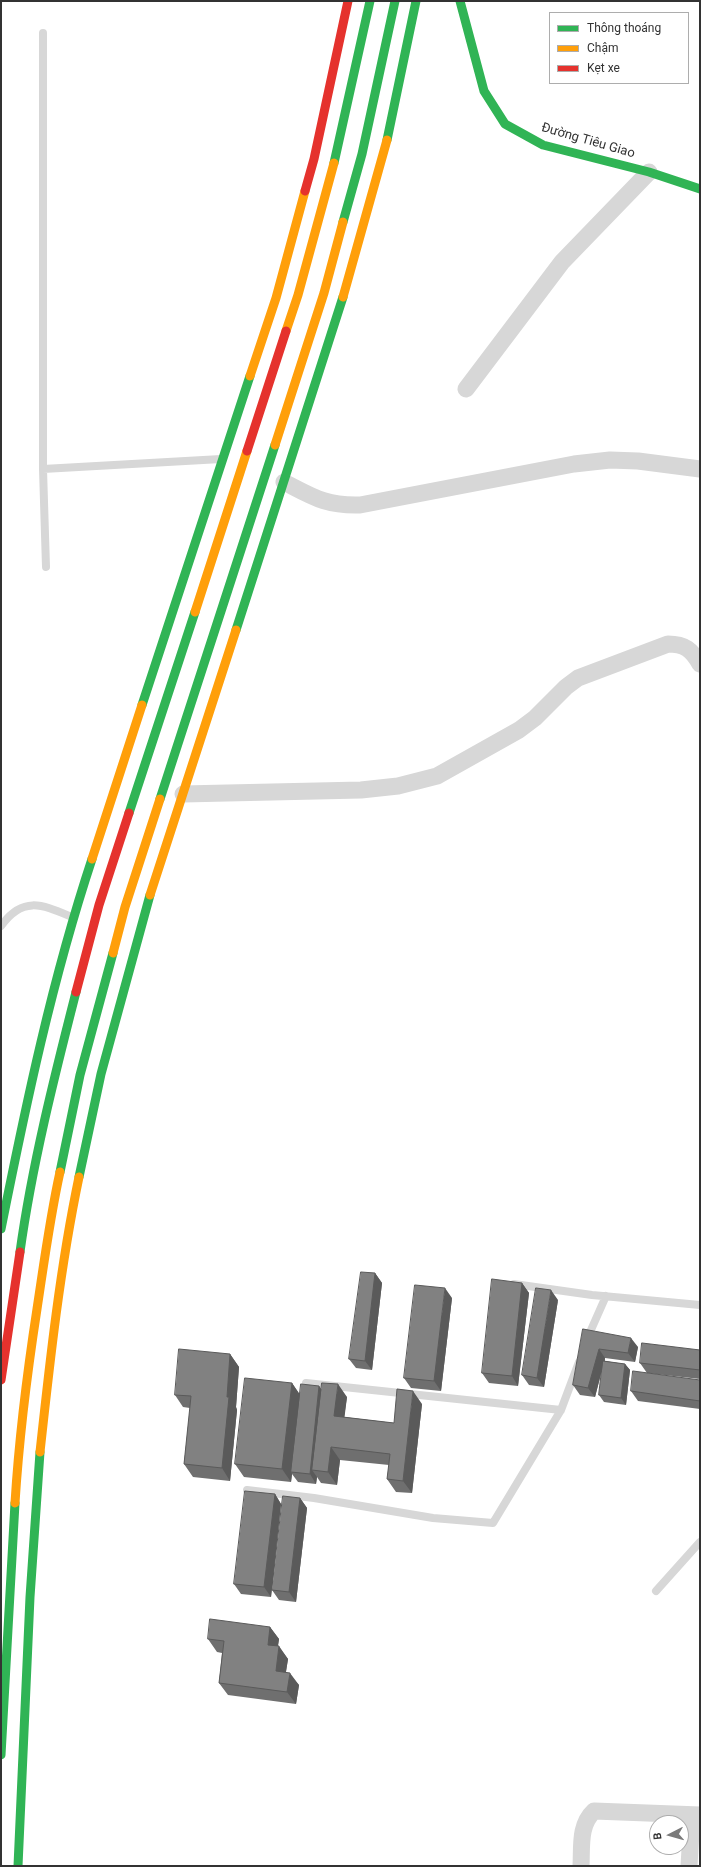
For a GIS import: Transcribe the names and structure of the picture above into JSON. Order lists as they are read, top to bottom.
{
  "streets": {
    "street": ["Đường Tiêu Giao"]
  },
  "legend": ["Thông thoáng", "Chậm", "Kẹt xe"],
  "north": "left"
}
